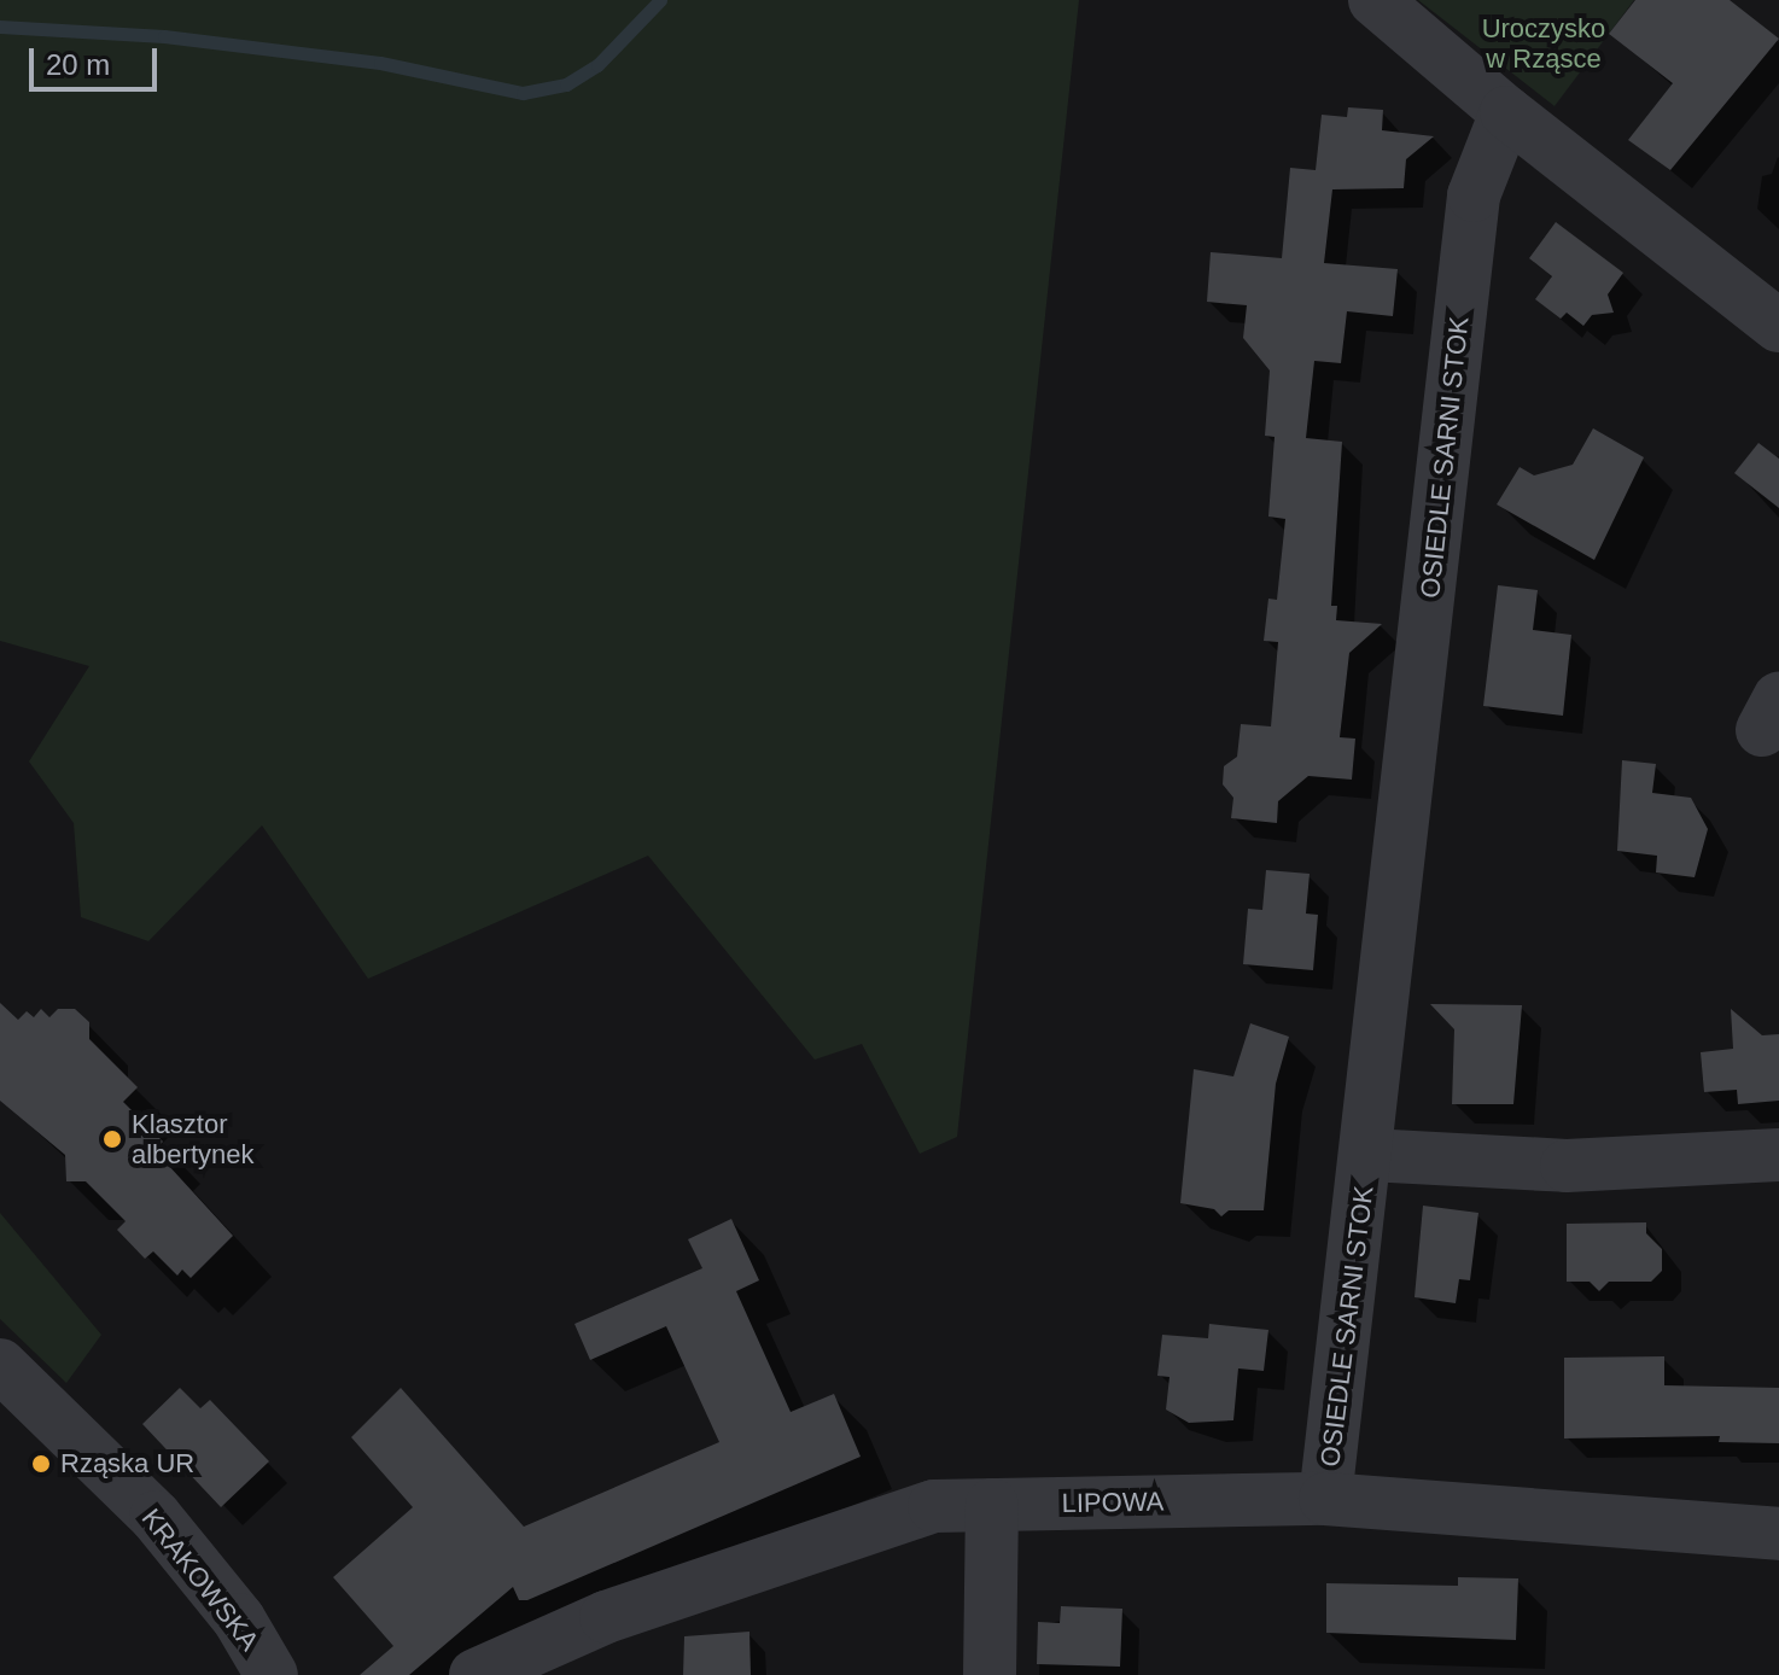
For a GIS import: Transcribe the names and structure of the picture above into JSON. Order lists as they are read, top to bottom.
{
  "streets": {
    "street": ["OSIEDLE SARNI STOK", "LIPOWA", "KRAKOWSKA"]
  },
  "crossings": [
    ["OSIEDLE SARNI STOK", "LIPOWA"]
  ],
  "parks": ["Uroczysko w Rząsce"],
  "places": ["Klasztor albertynek", "Rząska UR"],
  "scale_bar": "20 m"
}
